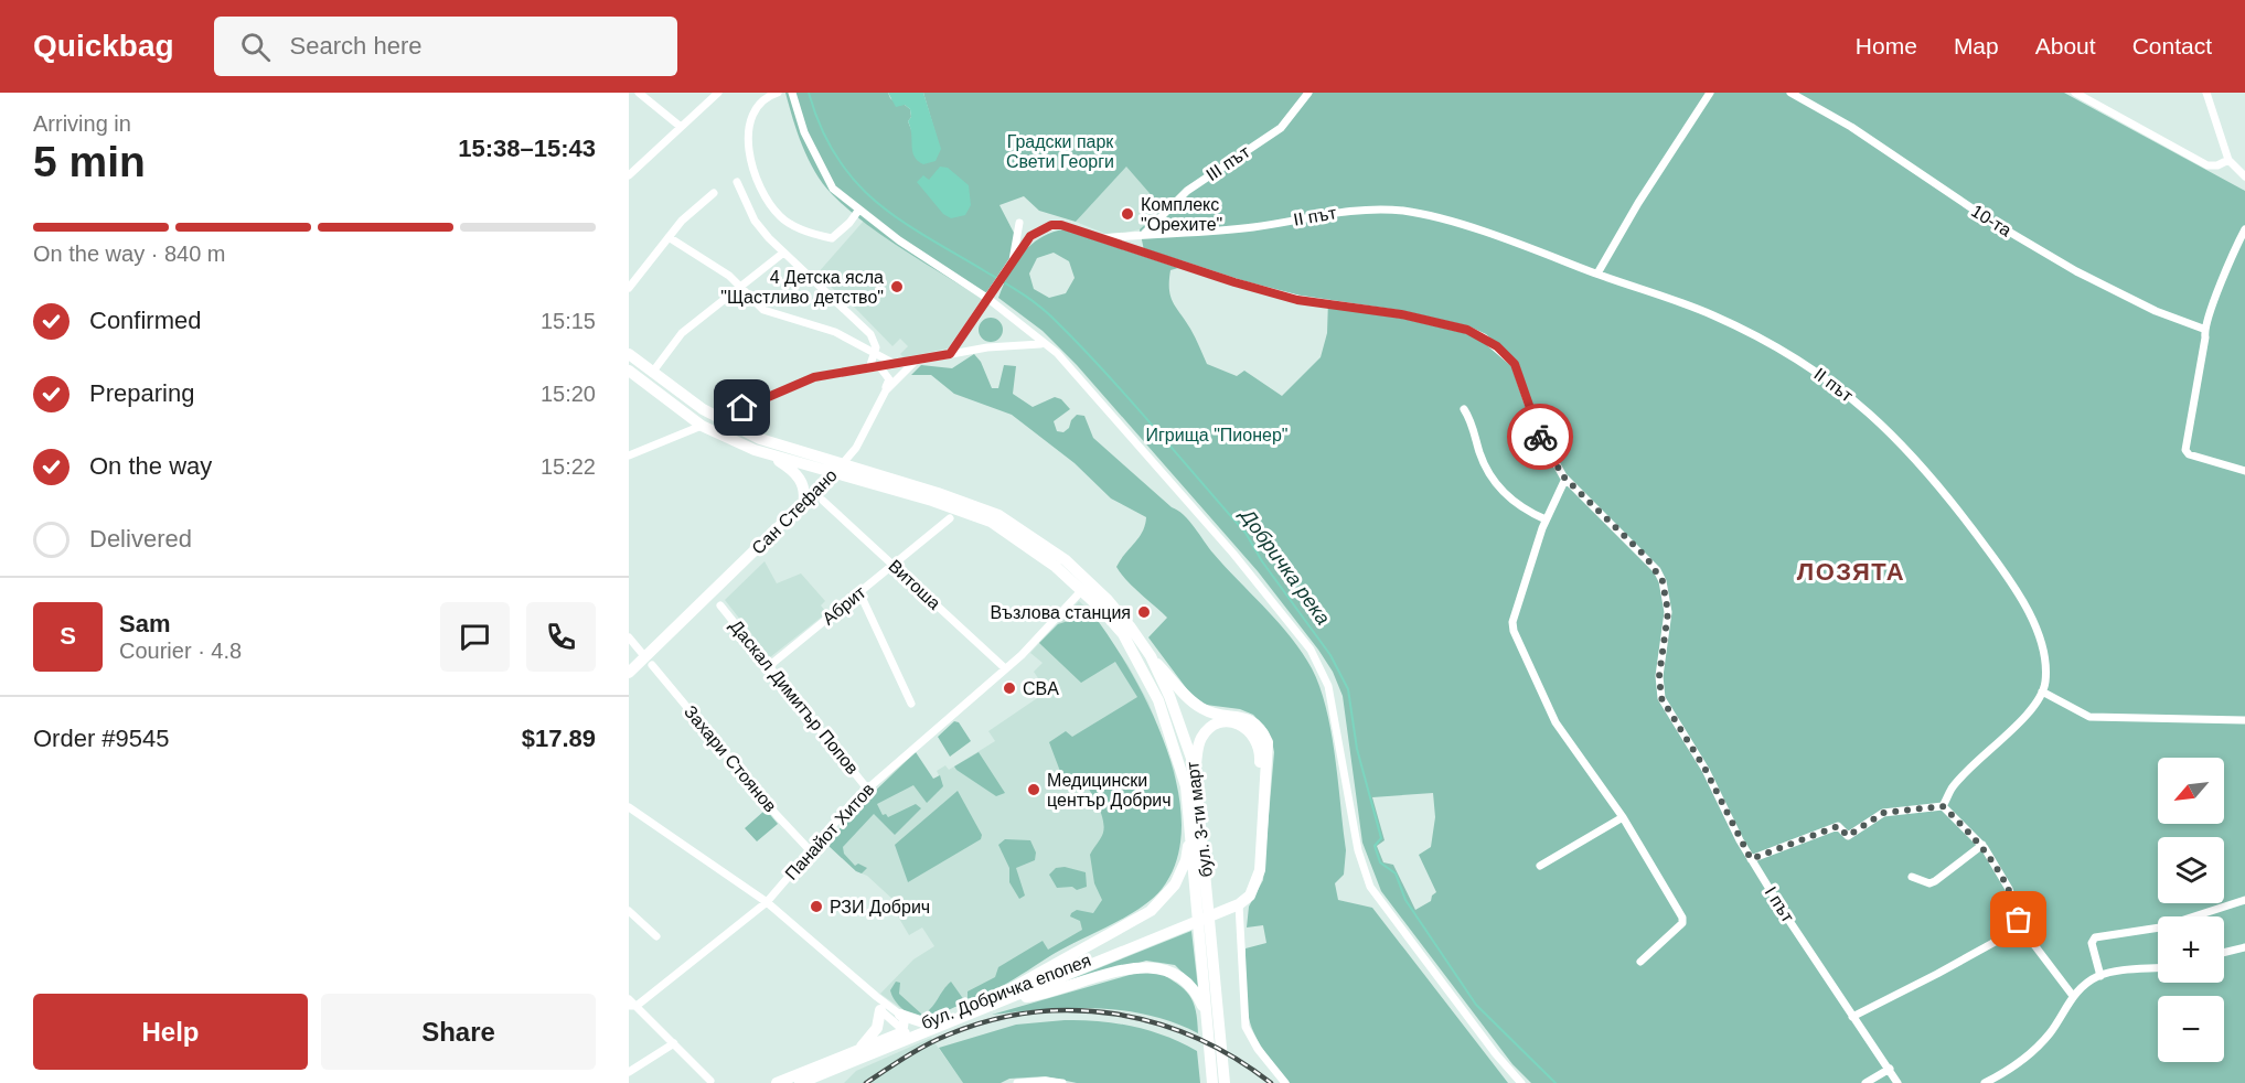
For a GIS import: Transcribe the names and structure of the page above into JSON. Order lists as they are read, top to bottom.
{
  "streets": {
    "main road": ["Сан Стефано", "бул. 3-ти март", "бул. Добричка епопея"],
    "street": [
      "ІІІ път",
      "ІІ път",
      "10-та",
      "Витоша",
      "Абрит",
      "Даскал Димитър Попов",
      "Захари Стоянов",
      "Панайот Хитов",
      "І път"
    ]
  },
  "crossings": [
    ["ІІІ път", "ІІ път"],
    ["ІІ път", "І път"],
    ["Сан Стефано", "Захари Стоянов"],
    ["Сан Стефано", "бул. 3-ти март"],
    ["Витоша", "Абрит"],
    ["Витоша", "Панайот Хитов"],
    ["Абрит", "Даскал Димитър Попов"],
    ["Даскал Димитър Попов", "Панайот Хитов"],
    ["Захари Стоянов", "Панайот Хитов"],
    ["бул. 3-ти март", "Панайот Хитов"]
  ],
  "districts": ["ЛОЗЯТА"],
  "water": ["Добричка река"],
  "parks": ["Градски парк Свети Георги", "Игрища \"Пионер\""],
  "places": [
    "Комплекс \"Орехите\"",
    "4 Детска ясла \"Щастливо детство\"",
    "Възлова станция",
    "CBA",
    "Медицински център Добрич",
    "РЗИ Добрич"
  ],
  "north": "bottom left",
  "page": {
    "header": "Quickbag",
    "search": "Search here",
    "nav": [
      "Home",
      "Map",
      "About",
      "Contact"
    ],
    "heading": ["5 min", "Arriving in", "15:38–15:43"],
    "panel": [
      "Sam",
      "Courier · 4.8",
      "Order #9545",
      "$17.89"
    ],
    "bar": "On the way · 840 m",
    "list": [
      ["Confirmed", "15:15"],
      ["Preparing", "15:20"],
      ["On the way", "15:22"],
      "Delivered"
    ],
    "round": "S",
    "map_buttons": ["+", "−"],
    "buttons": ["Help", "Share"]
  }
}
